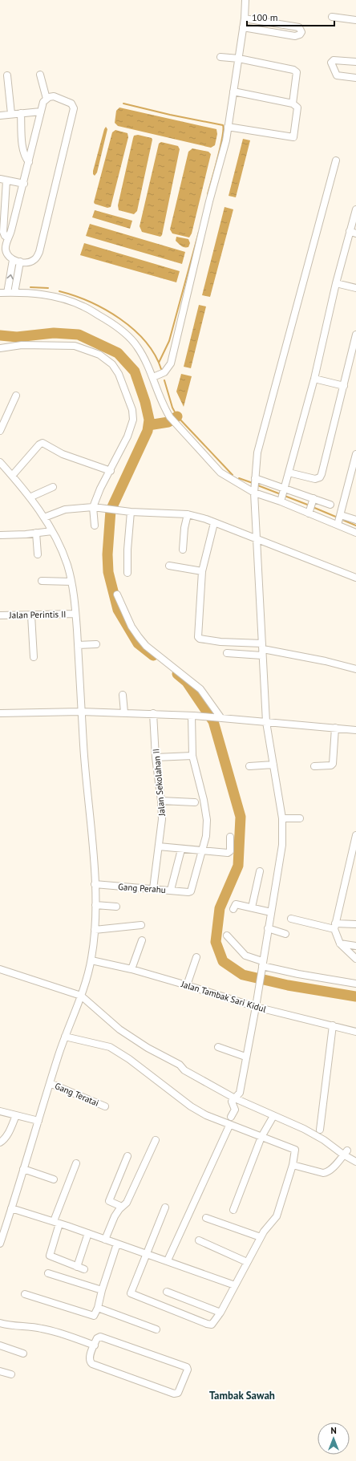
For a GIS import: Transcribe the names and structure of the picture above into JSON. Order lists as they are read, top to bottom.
{
  "streets": {
    "street": [
      "Jalan Perintis II",
      "Jalan Sekolahan II",
      "Gang Perahu",
      "Jalan Tambak Sari Kidul",
      "Gang Teratai"
    ]
  },
  "crossings": [
    ["Jalan Sekolahan II", "Gang Perahu"]
  ],
  "districts": ["Tambak Sawah"],
  "scale_bar": "100 m",
  "north": "top"
}
